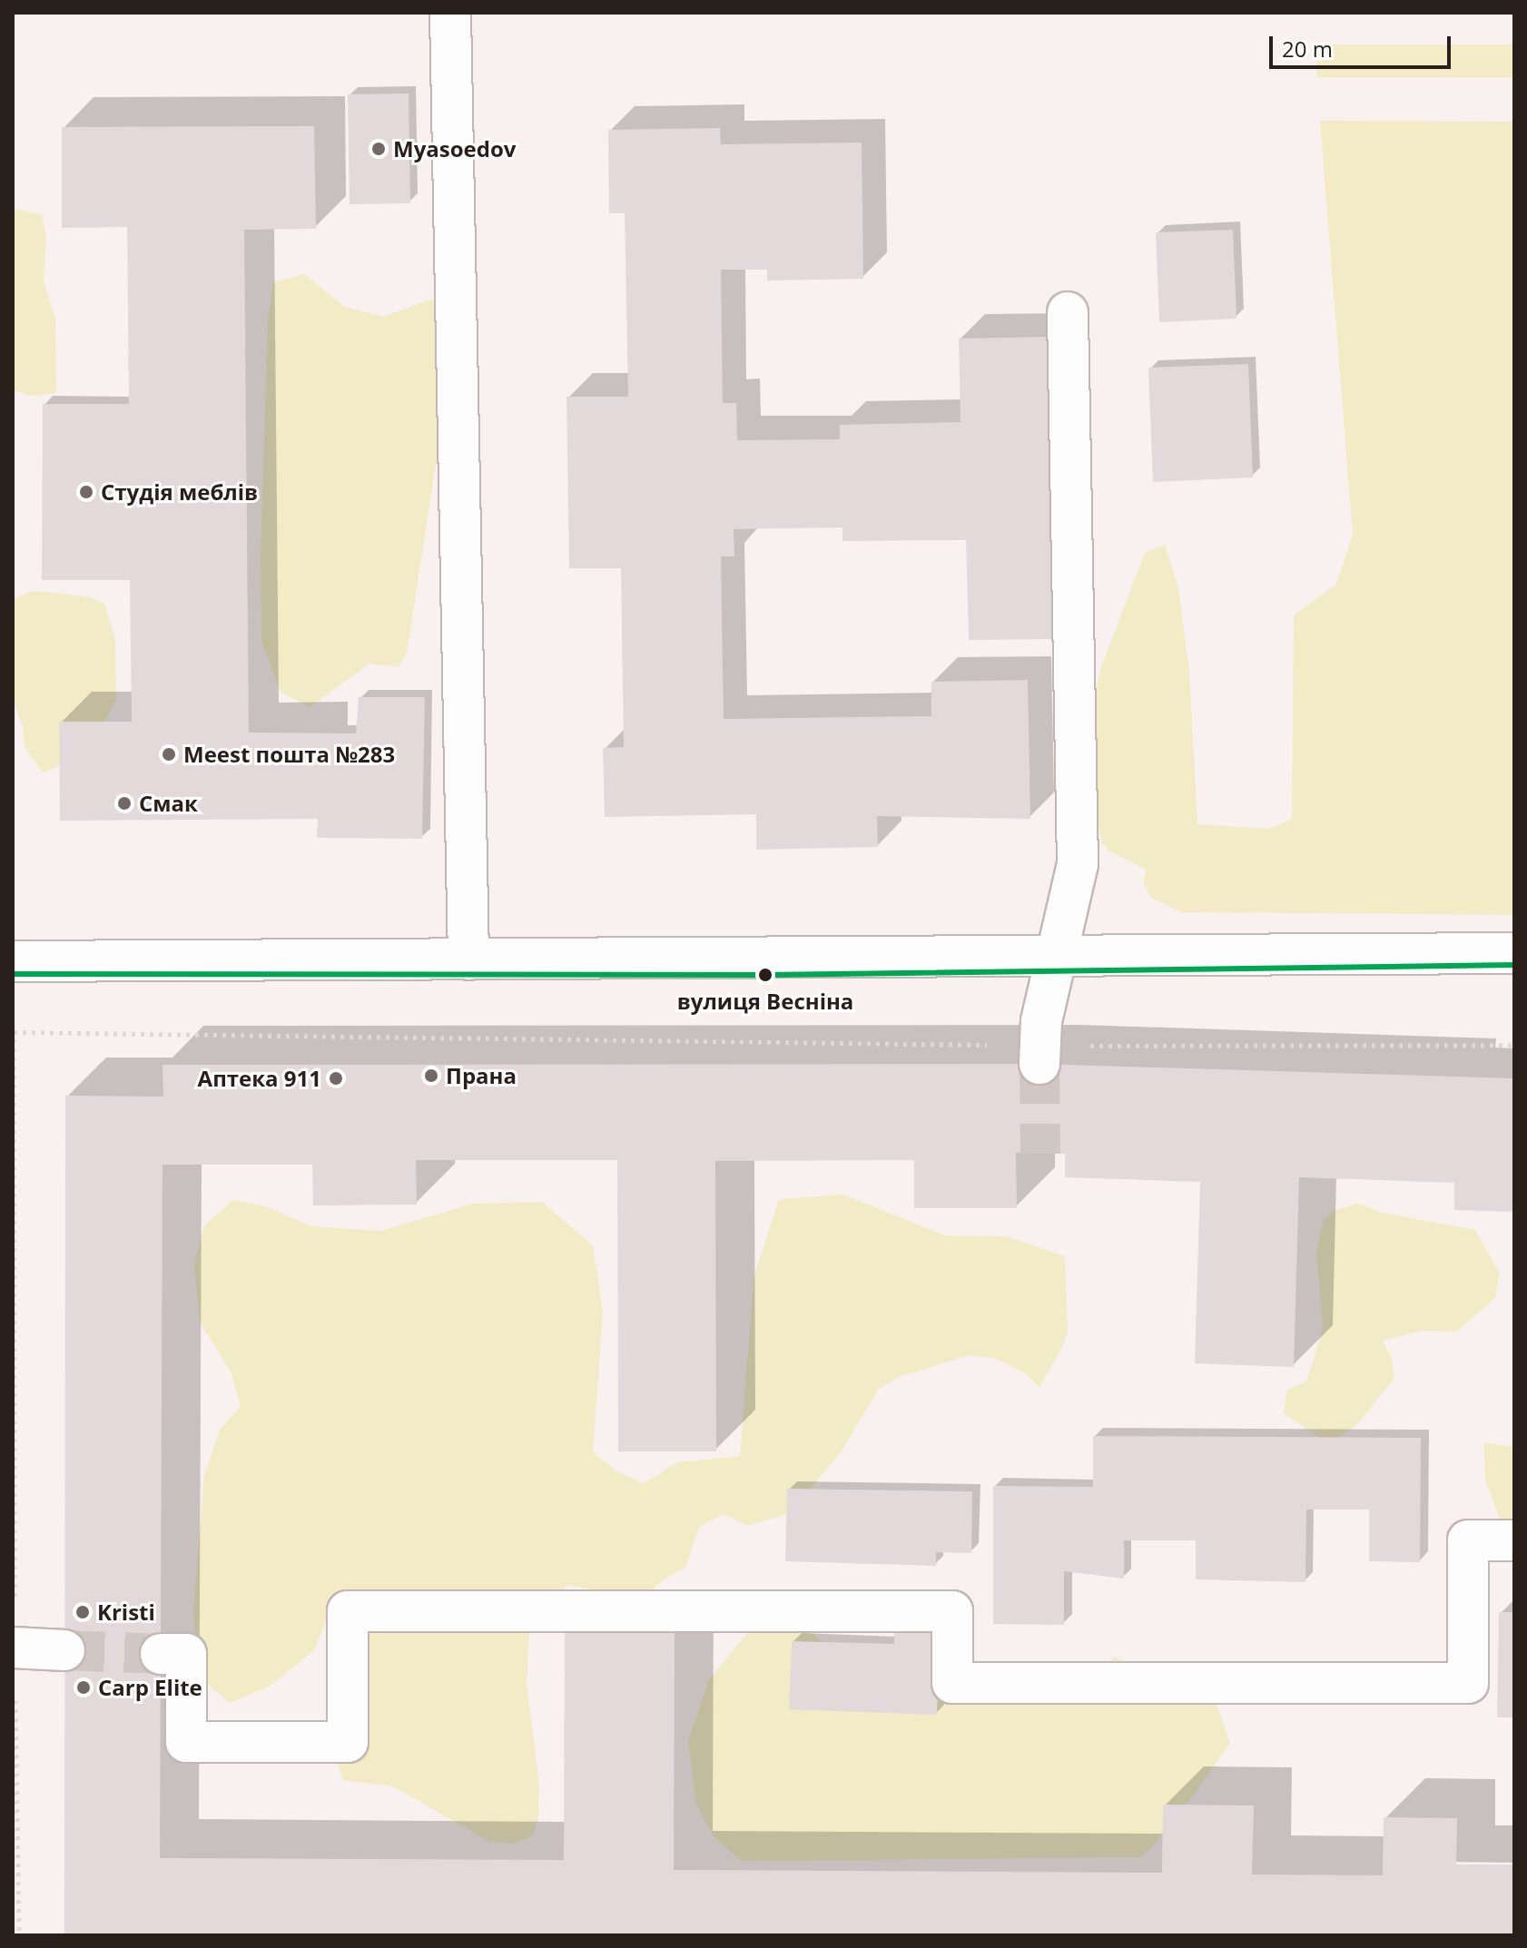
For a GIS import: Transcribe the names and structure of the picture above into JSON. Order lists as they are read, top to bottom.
{
  "places": [
    "Myasoedov",
    "Студія меблів",
    "Meest пошта №283",
    "Смак",
    "вулиця Весніна",
    "Прана",
    "Аптека 911",
    "Kristi",
    "Carp Elite"
  ],
  "scale_bar": "20 m"
}
